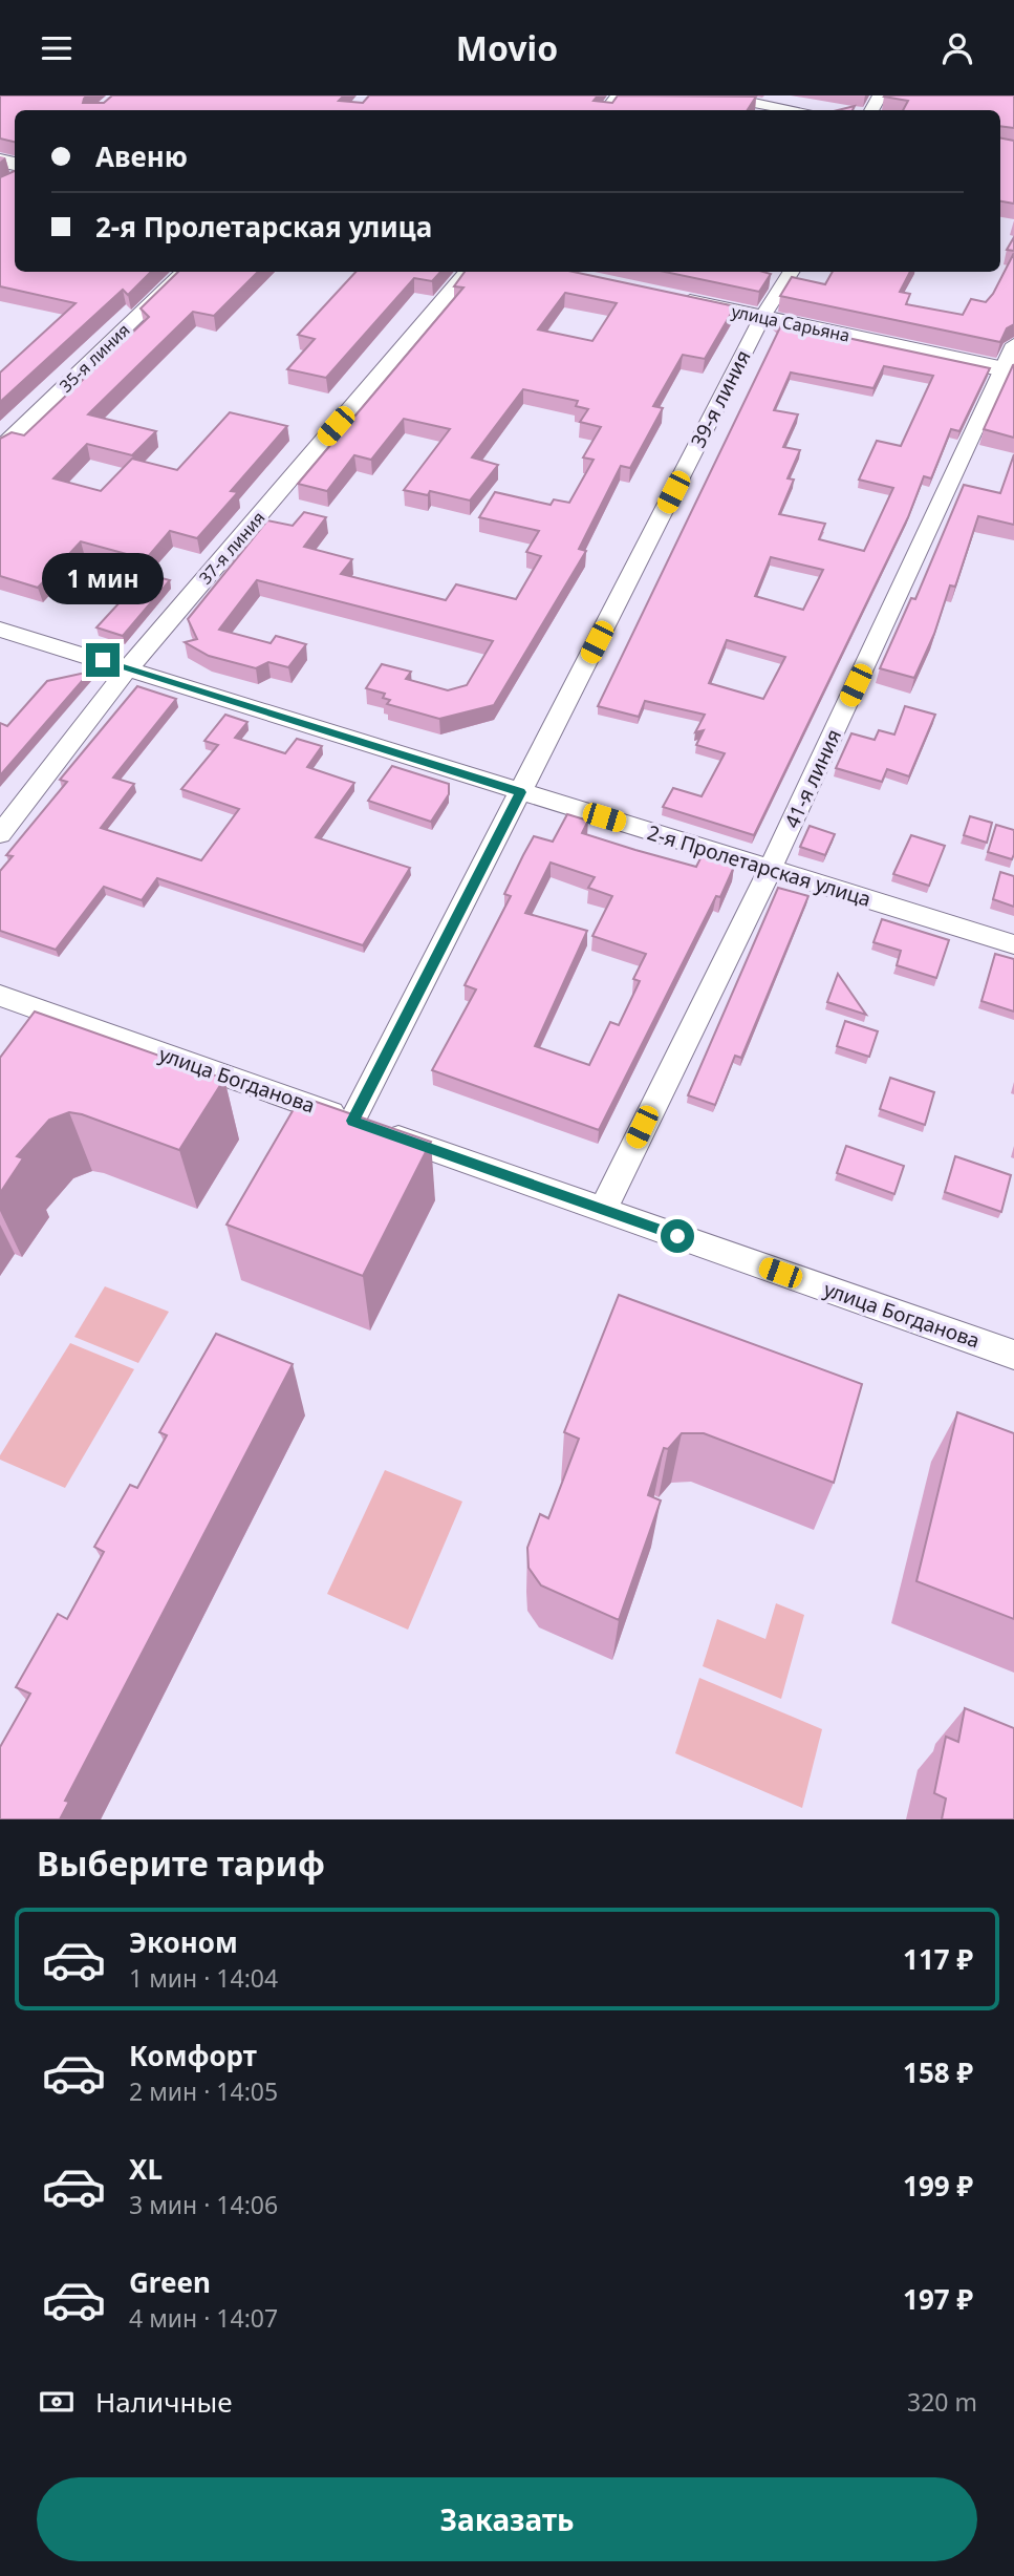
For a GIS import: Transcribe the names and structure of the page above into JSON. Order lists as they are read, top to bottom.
{
  "streets": {
    "main road": ["улица Сарьяна"],
    "street": [
      "35-я линия",
      "39-я линия",
      "37-я линия",
      "41-я линия",
      "2-я Пролетарская улица",
      "улица Богданова"
    ]
  },
  "crossings": [
    ["улица Сарьяна", "39-я линия"],
    ["улица Сарьяна", "41-я линия"],
    ["39-я линия", "2-я Пролетарская улица"],
    ["39-я линия", "улица Богданова"],
    ["37-я линия", "2-я Пролетарская улица"],
    ["41-я линия", "2-я Пролетарская улица"],
    ["41-я линия", "улица Богданова"]
  ],
  "page": {
    "header": "Movio",
    "banner": ["Авеню", "2-я Пролетарская улица"],
    "bubble": "1 мин",
    "heading": "Выберите тариф",
    "list": [
      {
        "name": "Эконом",
        "note": "1 мин · 14:04",
        "value": "117 ₽"
      },
      {
        "name": "Комфорт",
        "note": "2 мин · 14:05",
        "value": "158 ₽"
      },
      {
        "name": "XL",
        "note": "3 мин · 14:06",
        "value": "199 ₽"
      },
      {
        "name": "Green",
        "note": "4 мин · 14:07",
        "value": "197 ₽"
      }
    ],
    "pay": ["Наличные", "320 m"],
    "buttons": "Заказать"
  }
}
